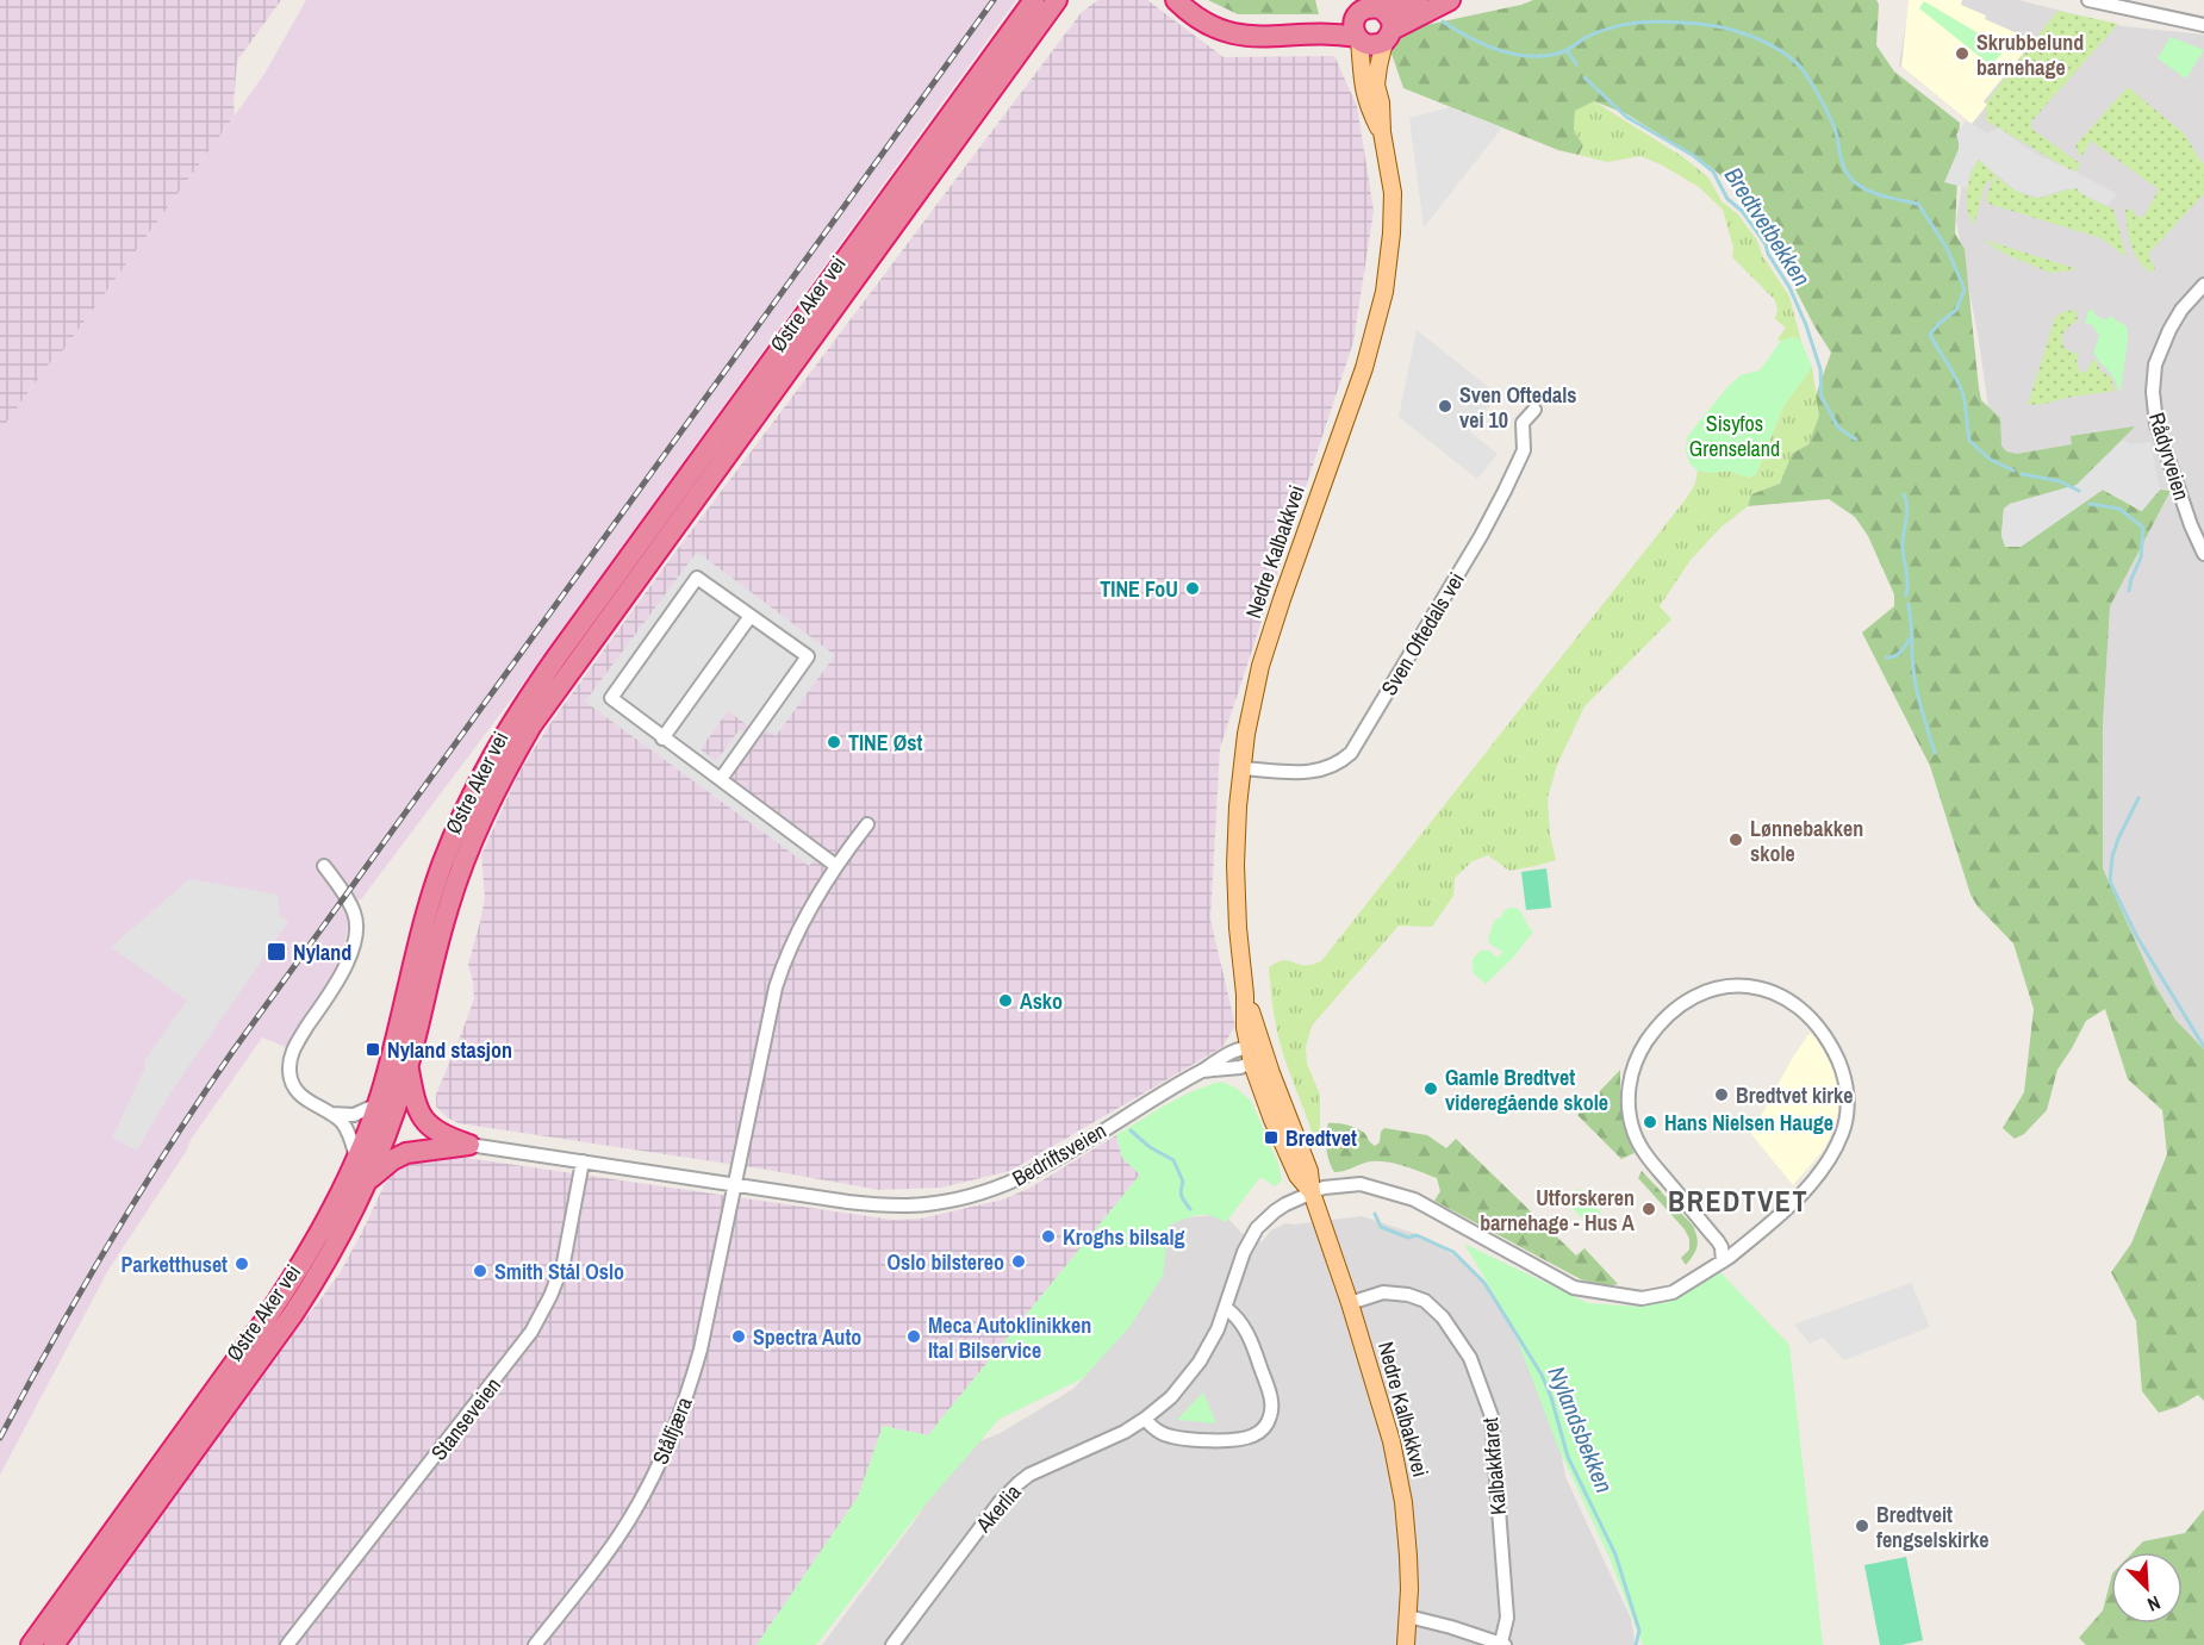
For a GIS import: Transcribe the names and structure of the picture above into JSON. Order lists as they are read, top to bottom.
{
  "streets": {
    "highway": ["Østre Aker vei", "Nedre Kalbakkvei"],
    "street": [
      "Rådyrveien",
      "Sven Oftedals vei",
      "Bedriftsveien",
      "Stanseveien",
      "Stålfjæra",
      "Kalbakkfaret",
      "Akerlia"
    ]
  },
  "crossings": [
    ["Nedre Kalbakkvei", "Sven Oftedals vei"],
    ["Nedre Kalbakkvei", "Bedriftsveien"],
    ["Nedre Kalbakkvei", "Kalbakkfaret"],
    ["Nedre Kalbakkvei", "Akerlia"],
    ["Bedriftsveien", "Stanseveien"],
    ["Bedriftsveien", "Stålfjæra"]
  ],
  "districts": ["BREDTVET"],
  "water": ["Bredtvetbekken", "Nylandsbekken"],
  "parks": ["Sisyfos Grenseland"],
  "places": {
    "other": [
      "Skrubbelund barnehage",
      "Sven Oftedals vei 10",
      "TINE FoU",
      "TINE Øst",
      "Lønnebakken skole",
      "Asko",
      "Gamle Bredtvet videregående skole",
      "Bredtvet kirke",
      "Hans Nielsen Hauge",
      "Utforskeren barnehage - Hus A",
      "Kroghs bilsalg",
      "Oslo bilstereo",
      "Parketthuset",
      "Smith Stål Oslo",
      "Spectra Auto",
      "Meca Autoklinikken Ital Bilservice",
      "Bredtveit fengselskirke"
    ],
    "transit": ["Nyland", "Nyland stasjon", "Bredtvet"]
  },
  "north": "bottom right"
}
